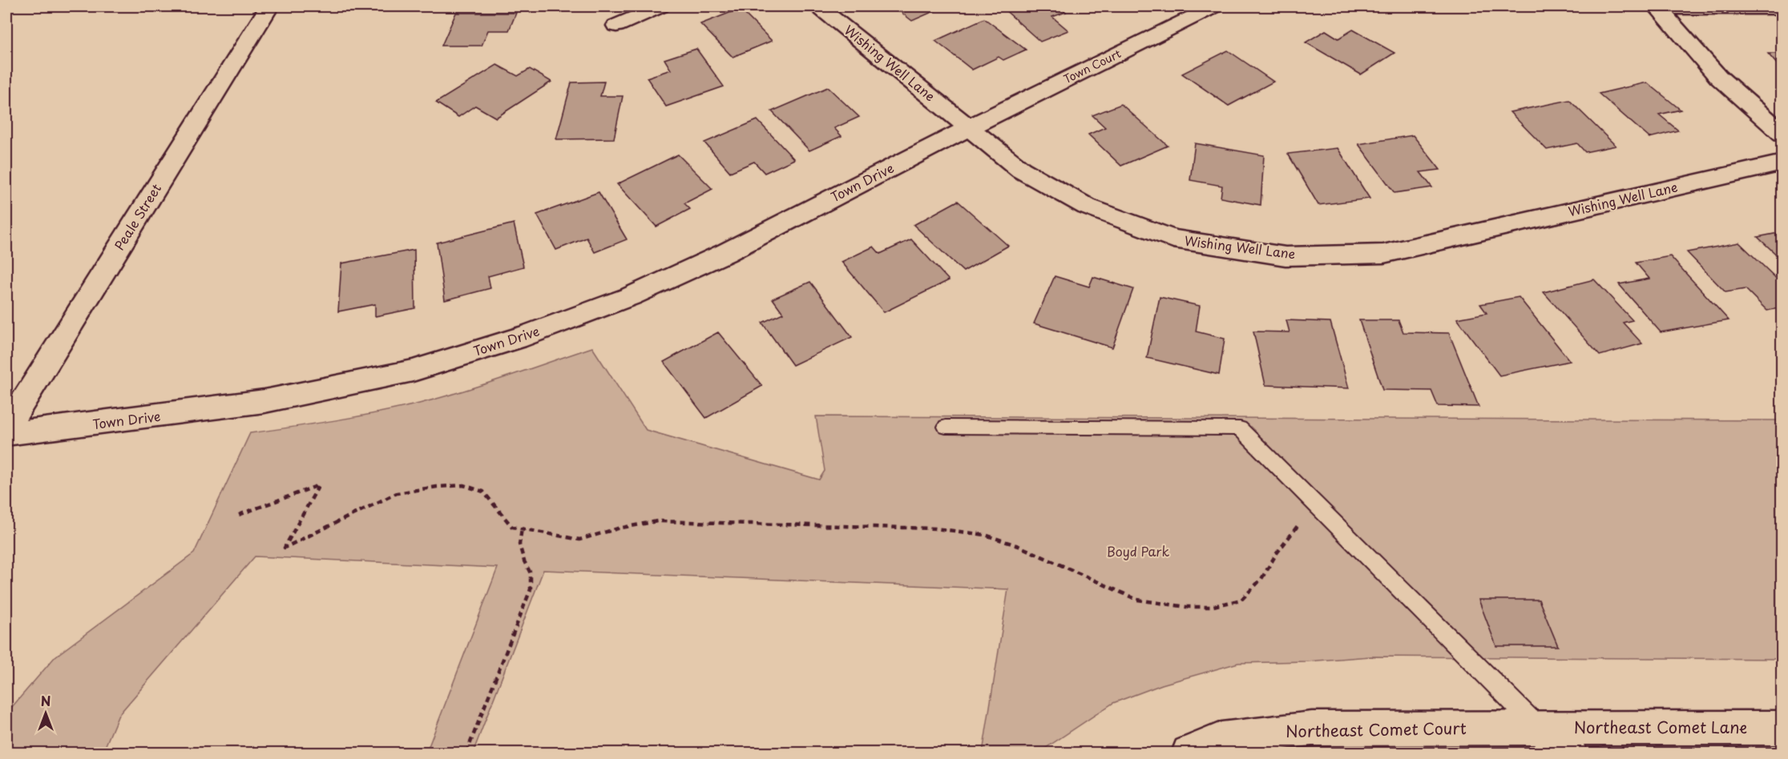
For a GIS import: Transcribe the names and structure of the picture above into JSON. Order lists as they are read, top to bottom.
{
  "streets": {
    "street": [
      "Wishing Well Lane",
      "Town Court",
      "Town Drive",
      "Peale Street",
      "Northeast Comet Lane",
      "Northeast Comet Court"
    ]
  },
  "crossings": [
    ["Wishing Well Lane", "Town Court"],
    ["Wishing Well Lane", "Town Drive"],
    ["Town Court", "Town Drive"],
    ["Northeast Comet Lane", "Northeast Comet Court"]
  ],
  "parks": ["Boyd Park"],
  "north": "top"
}
